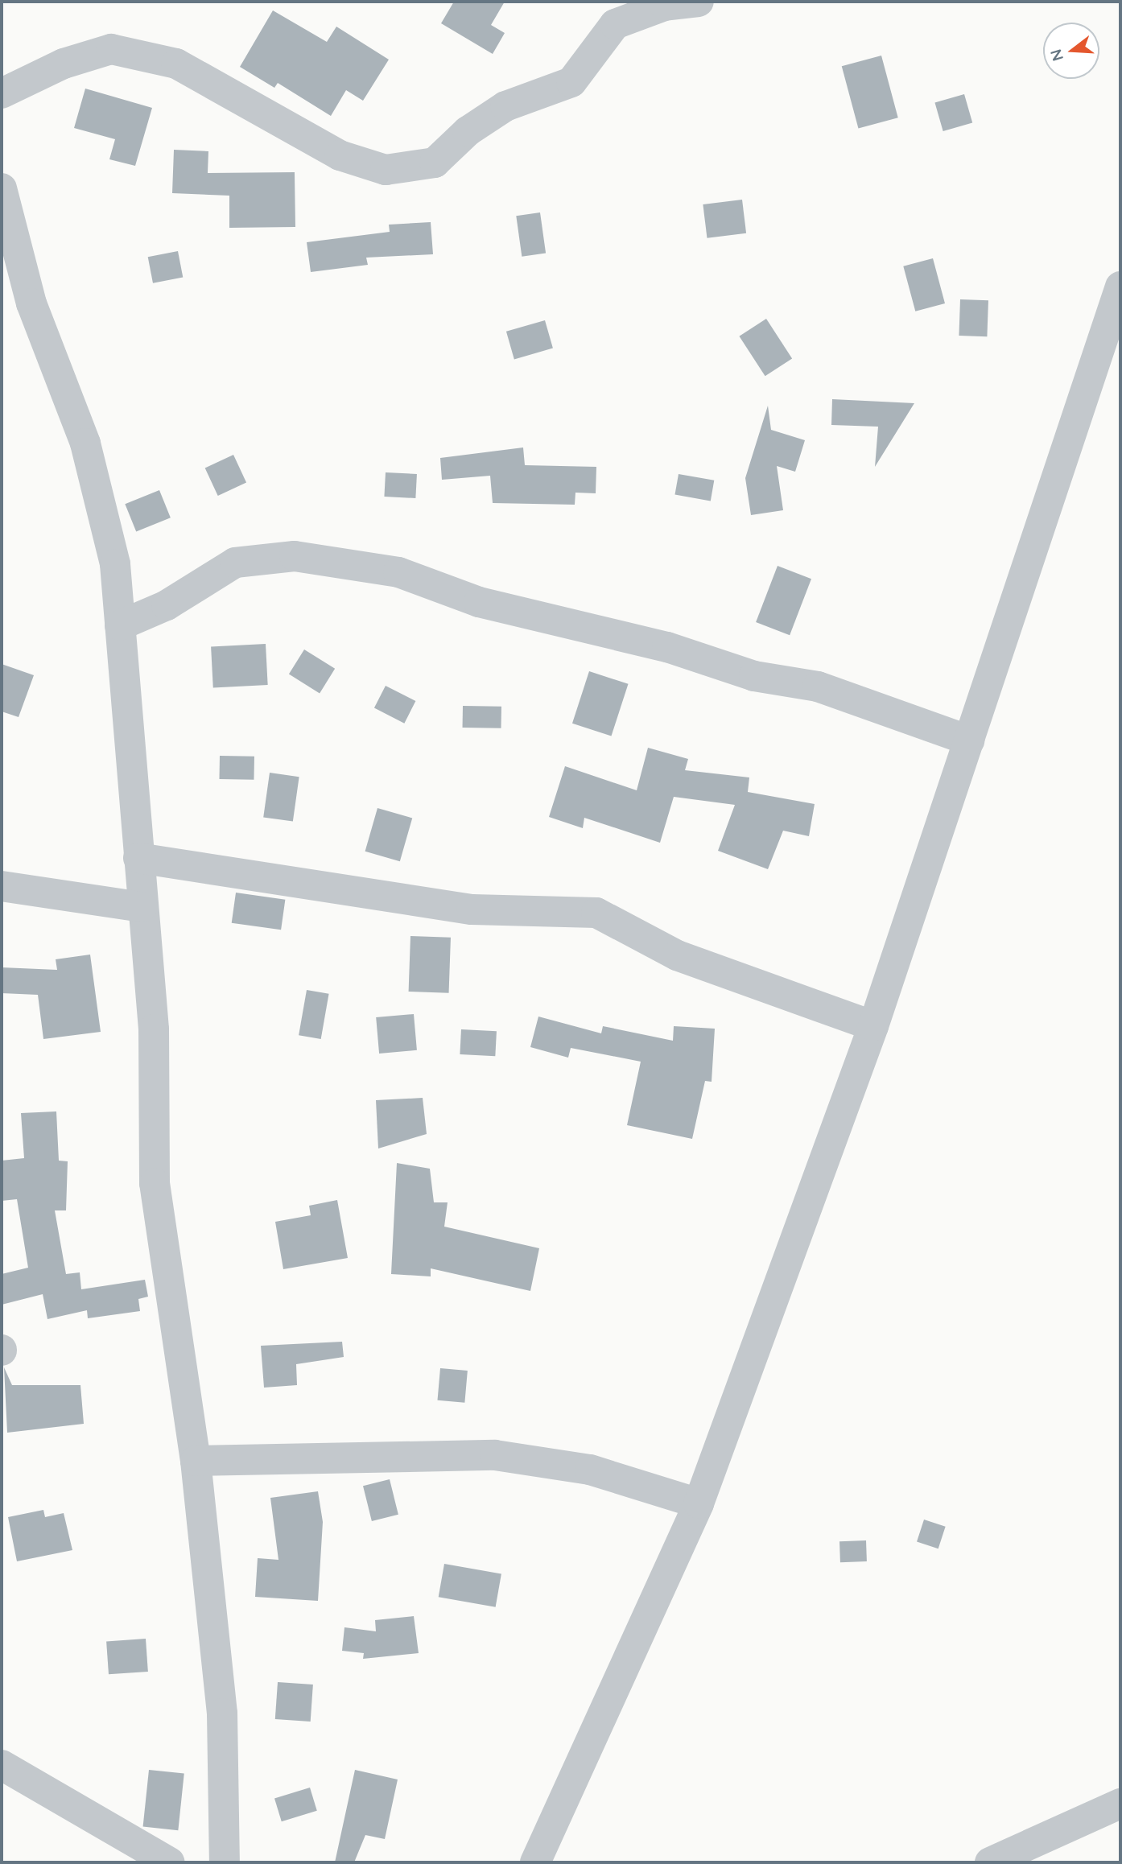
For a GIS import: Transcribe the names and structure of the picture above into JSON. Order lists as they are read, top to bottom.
{
  "north": "left"
}
